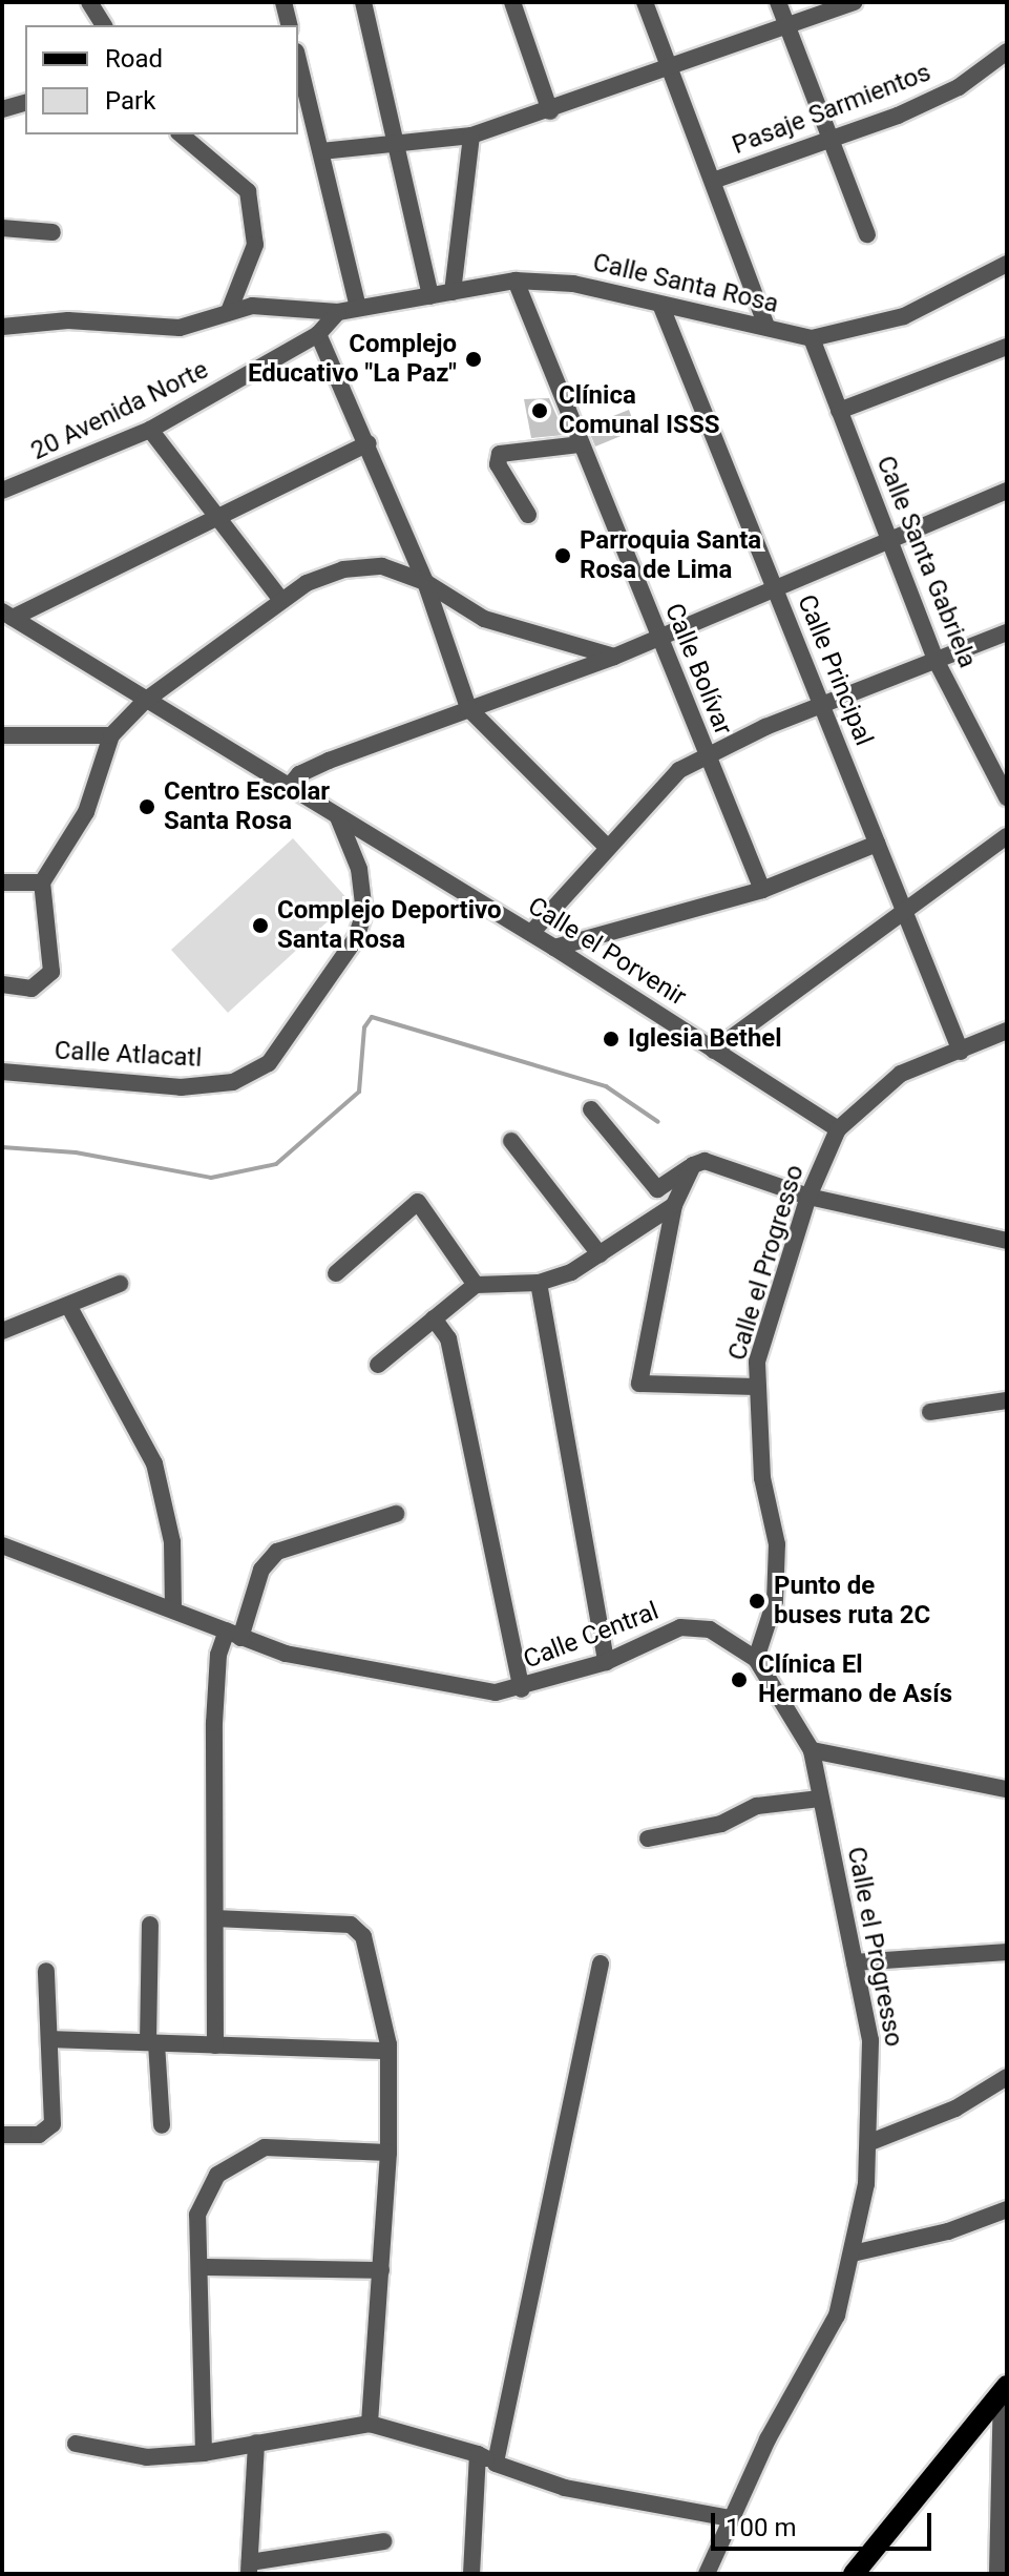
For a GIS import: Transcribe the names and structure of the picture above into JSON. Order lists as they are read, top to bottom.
{
  "streets": {
    "street": [
      "Pasaje Sarmientos",
      "Calle Santa Rosa",
      "20 Avenida Norte",
      "Calle Santa Gabriela",
      "Calle Bolívar",
      "Calle Principal",
      "Calle el Porvenir",
      "Calle Atlacatl",
      "Calle el Progresso",
      "Calle Central"
    ]
  },
  "crossings": [
    ["Calle Santa Rosa", "20 Avenida Norte"],
    ["Calle Santa Rosa", "Calle Santa Gabriela"],
    ["Calle Santa Rosa", "Calle Bolívar"],
    ["Calle Santa Rosa", "Calle Principal"],
    ["Calle Principal", "Calle el Progresso"],
    ["Calle el Porvenir", "Calle Atlacatl"],
    ["Calle el Porvenir", "Calle el Progresso"],
    ["Calle el Progresso", "Calle Central"]
  ],
  "places": [
    "Complejo Educativo \"La Paz\"",
    "Clínica Comunal ISSS",
    "Parroquia Santa Rosa de Lima",
    "Centro Escolar Santa Rosa",
    "Complejo Deportivo Santa Rosa",
    "Iglesia Bethel",
    "Punto de buses ruta 2C",
    "Clínica El Hermano de Asís"
  ],
  "legend": ["Road", "Park"],
  "scale_bar": "100 m"
}
